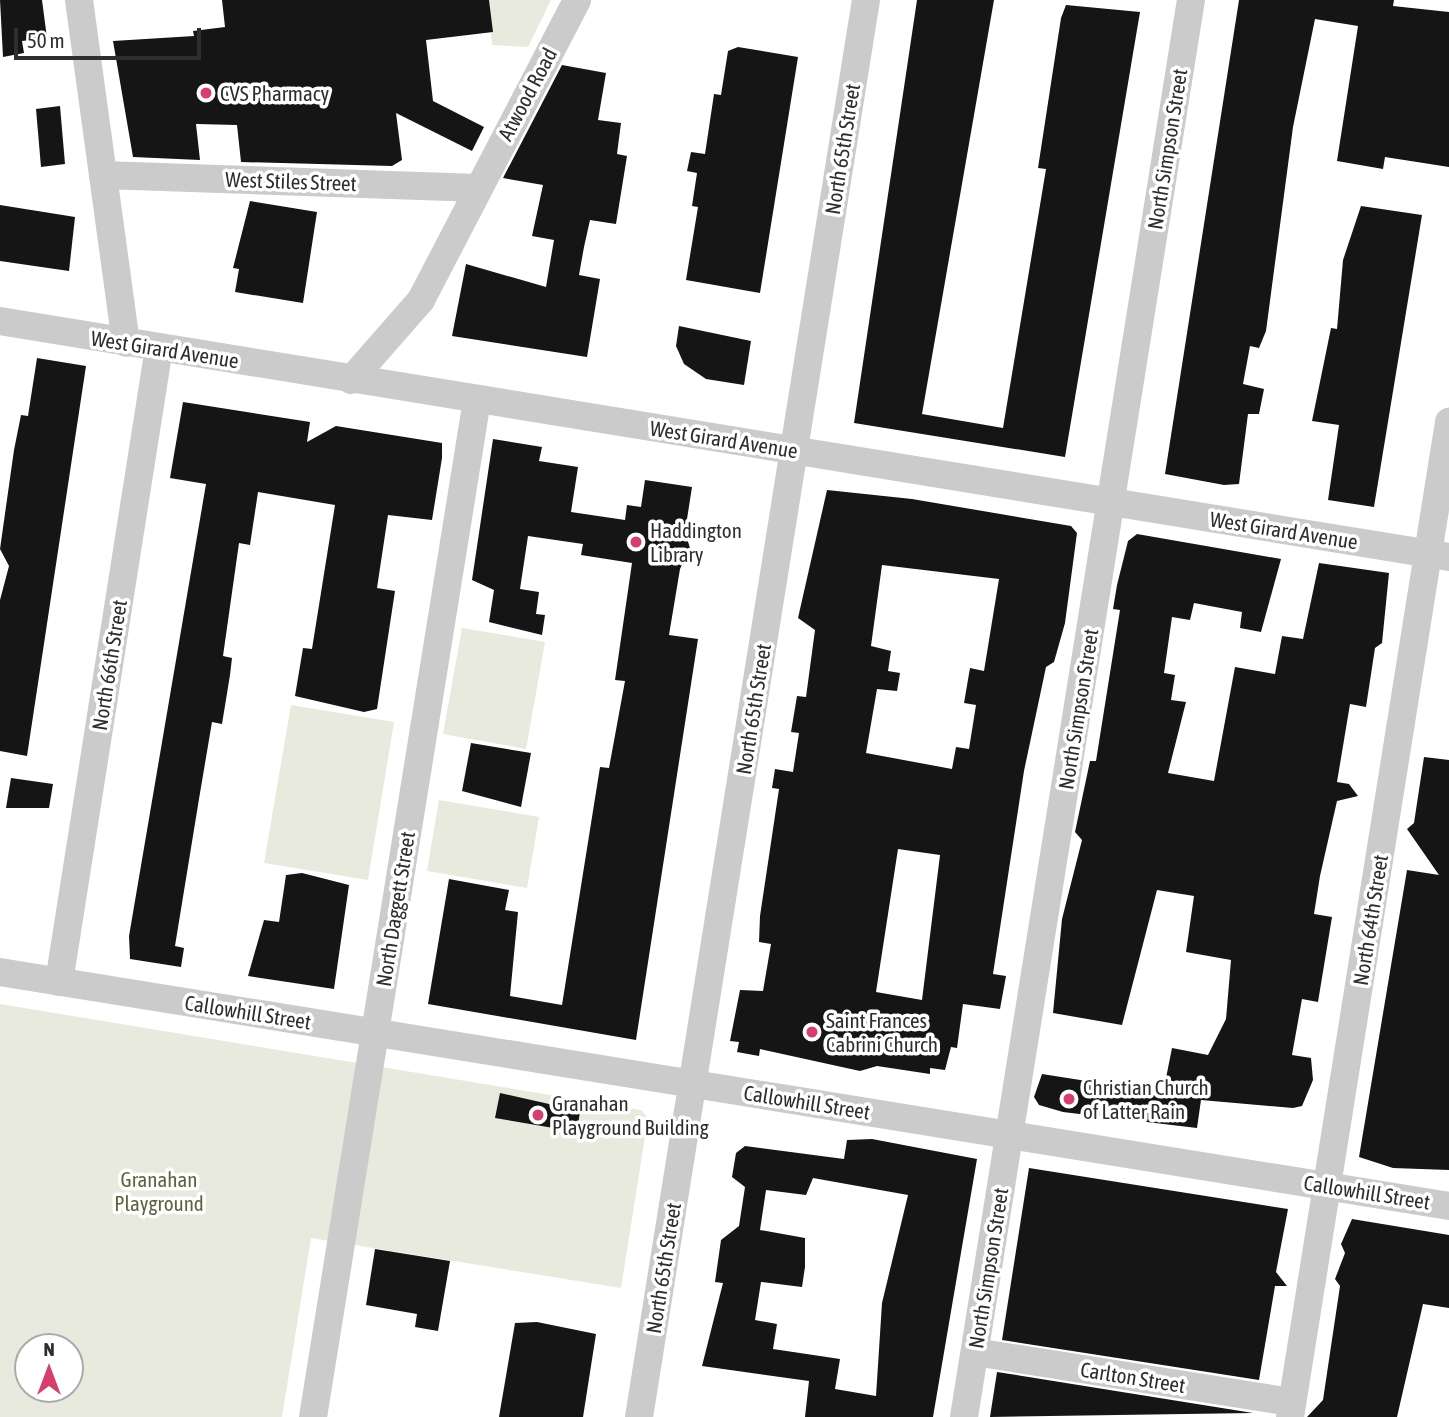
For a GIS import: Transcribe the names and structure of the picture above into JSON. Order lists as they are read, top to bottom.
{
  "streets": {
    "street": [
      "Atwood Road",
      "North 65th Street",
      "North Simpson Street",
      "West Stiles Street",
      "West Girard Avenue",
      "North 66th Street",
      "North Daggett Street",
      "North 64th Street",
      "Callowhill Street",
      "Carlton Street"
    ]
  },
  "crossings": [
    ["Atwood Road", "West Stiles Street"],
    ["North 65th Street", "West Girard Avenue"],
    ["North 65th Street", "Callowhill Street"],
    ["North Simpson Street", "West Girard Avenue"],
    ["North Simpson Street", "Callowhill Street"],
    ["North Simpson Street", "Carlton Street"],
    ["West Girard Avenue", "North 66th Street"],
    ["West Girard Avenue", "North Daggett Street"],
    ["West Girard Avenue", "North 64th Street"],
    ["North 66th Street", "Callowhill Street"],
    ["North Daggett Street", "Callowhill Street"],
    ["North 64th Street", "Callowhill Street"],
    ["North 64th Street", "Carlton Street"]
  ],
  "parks": ["Granahan Playground"],
  "places": [
    "CVS Pharmacy",
    "Haddington Library",
    "Saint Frances Cabrini Church",
    "Christian Church of Latter Rain",
    "Granahan Playground Building"
  ],
  "scale_bar": "50 m",
  "north": "top"
}
